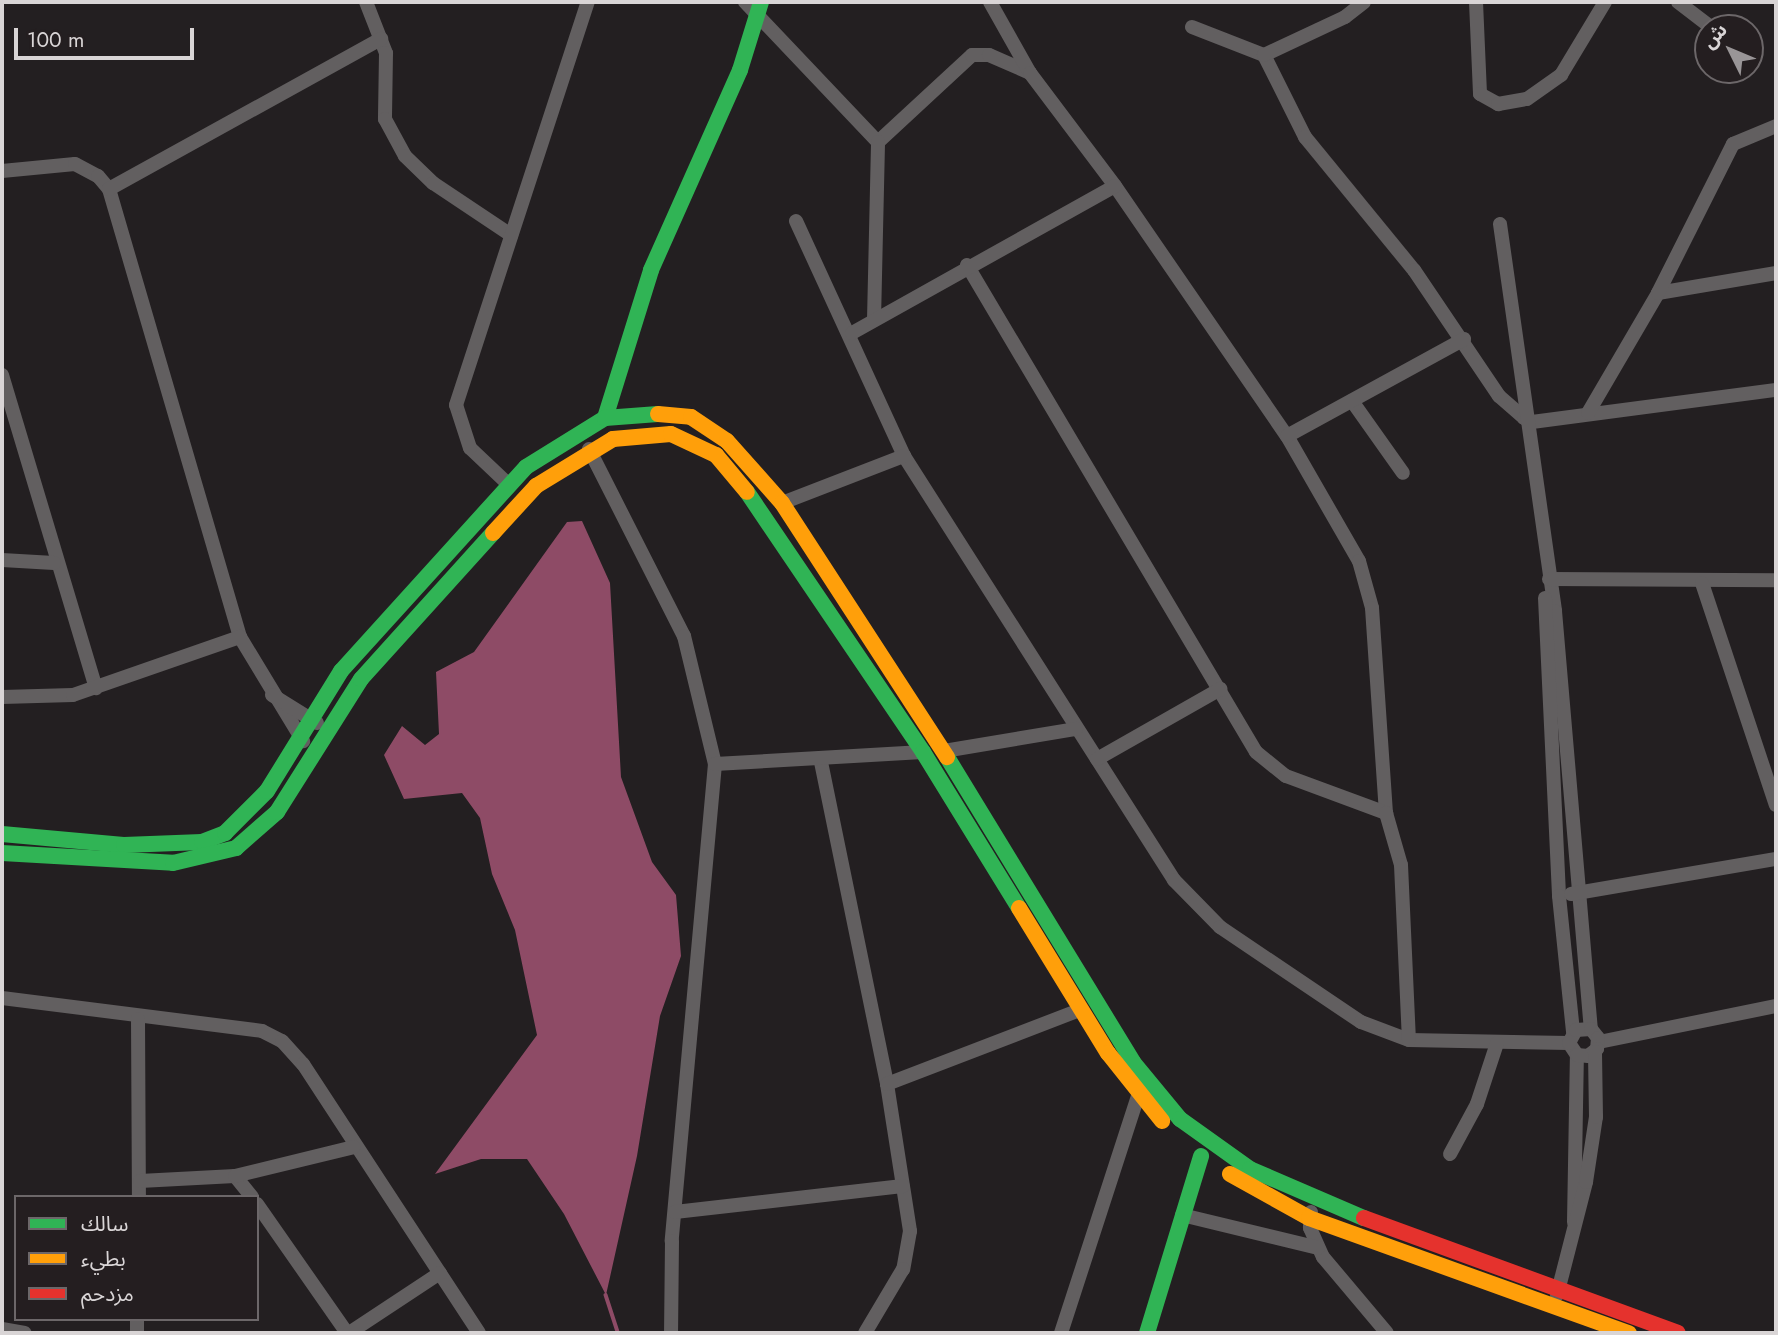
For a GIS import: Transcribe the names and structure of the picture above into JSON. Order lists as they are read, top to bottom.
{
  "legend": ["سالك", "بطيء", "مزدحم"],
  "scale_bar": "100 m",
  "north": "top left"
}
